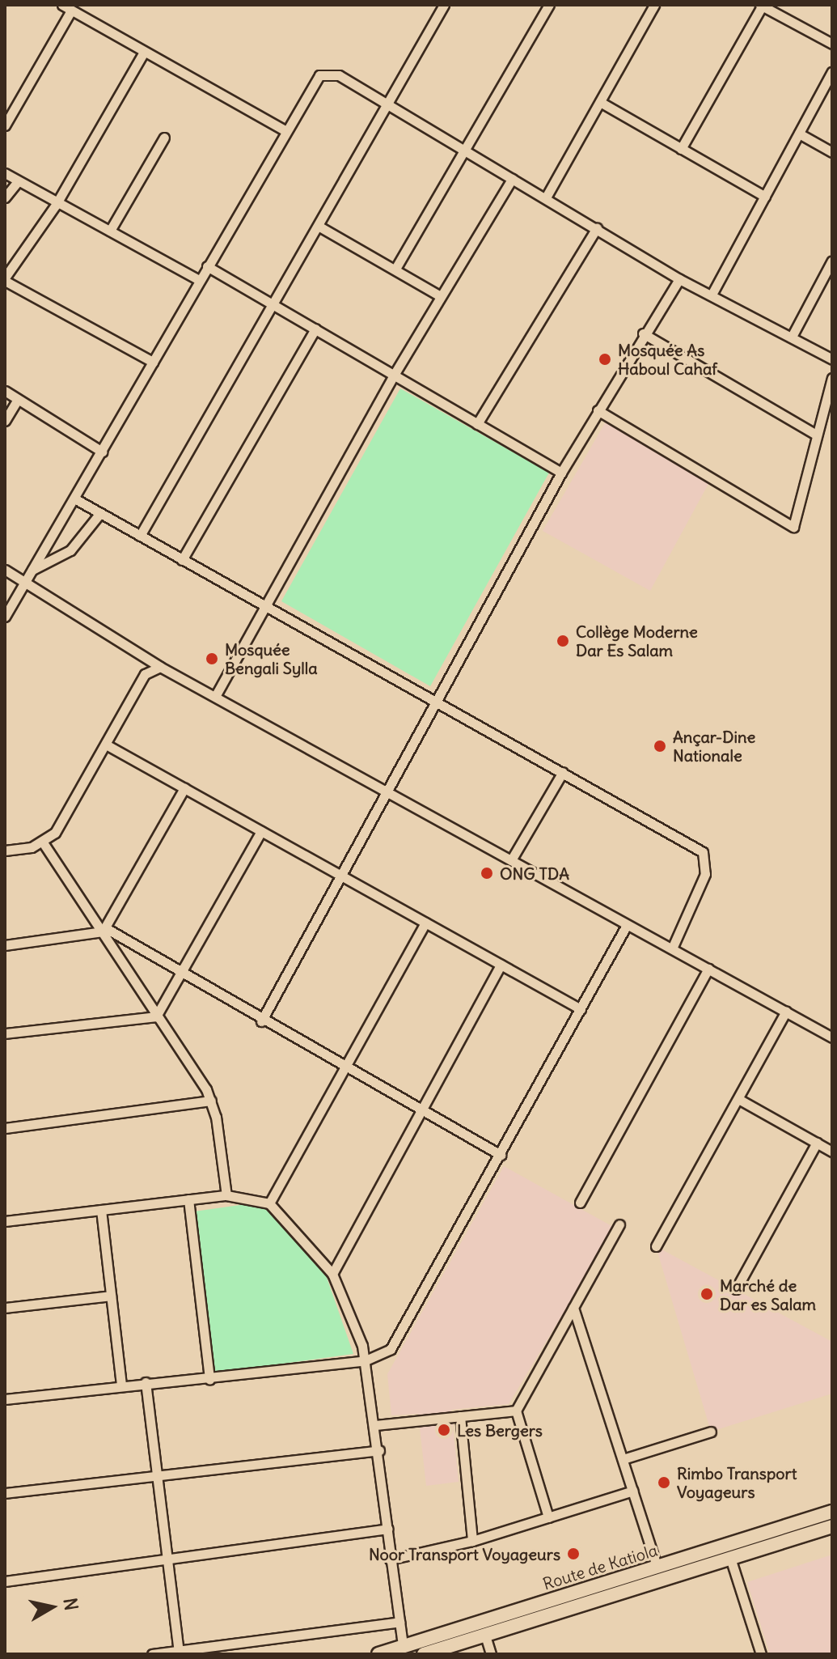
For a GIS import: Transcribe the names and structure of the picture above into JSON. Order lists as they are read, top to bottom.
{
  "streets": {
    "highway": ["Route de Katiola"]
  },
  "places": [
    "Mosquée As Haboul Cahaf",
    "Collège Moderne Dar Es Salam",
    "Mosquée Bengali Sylla",
    "Ançar-Dine Nationale",
    "ONG TDA",
    "Marché de Dar es Salam",
    "Les Bergers",
    "Rimbo Transport Voyageurs",
    "Noor Transport Voyageurs"
  ],
  "north": "right"
}
